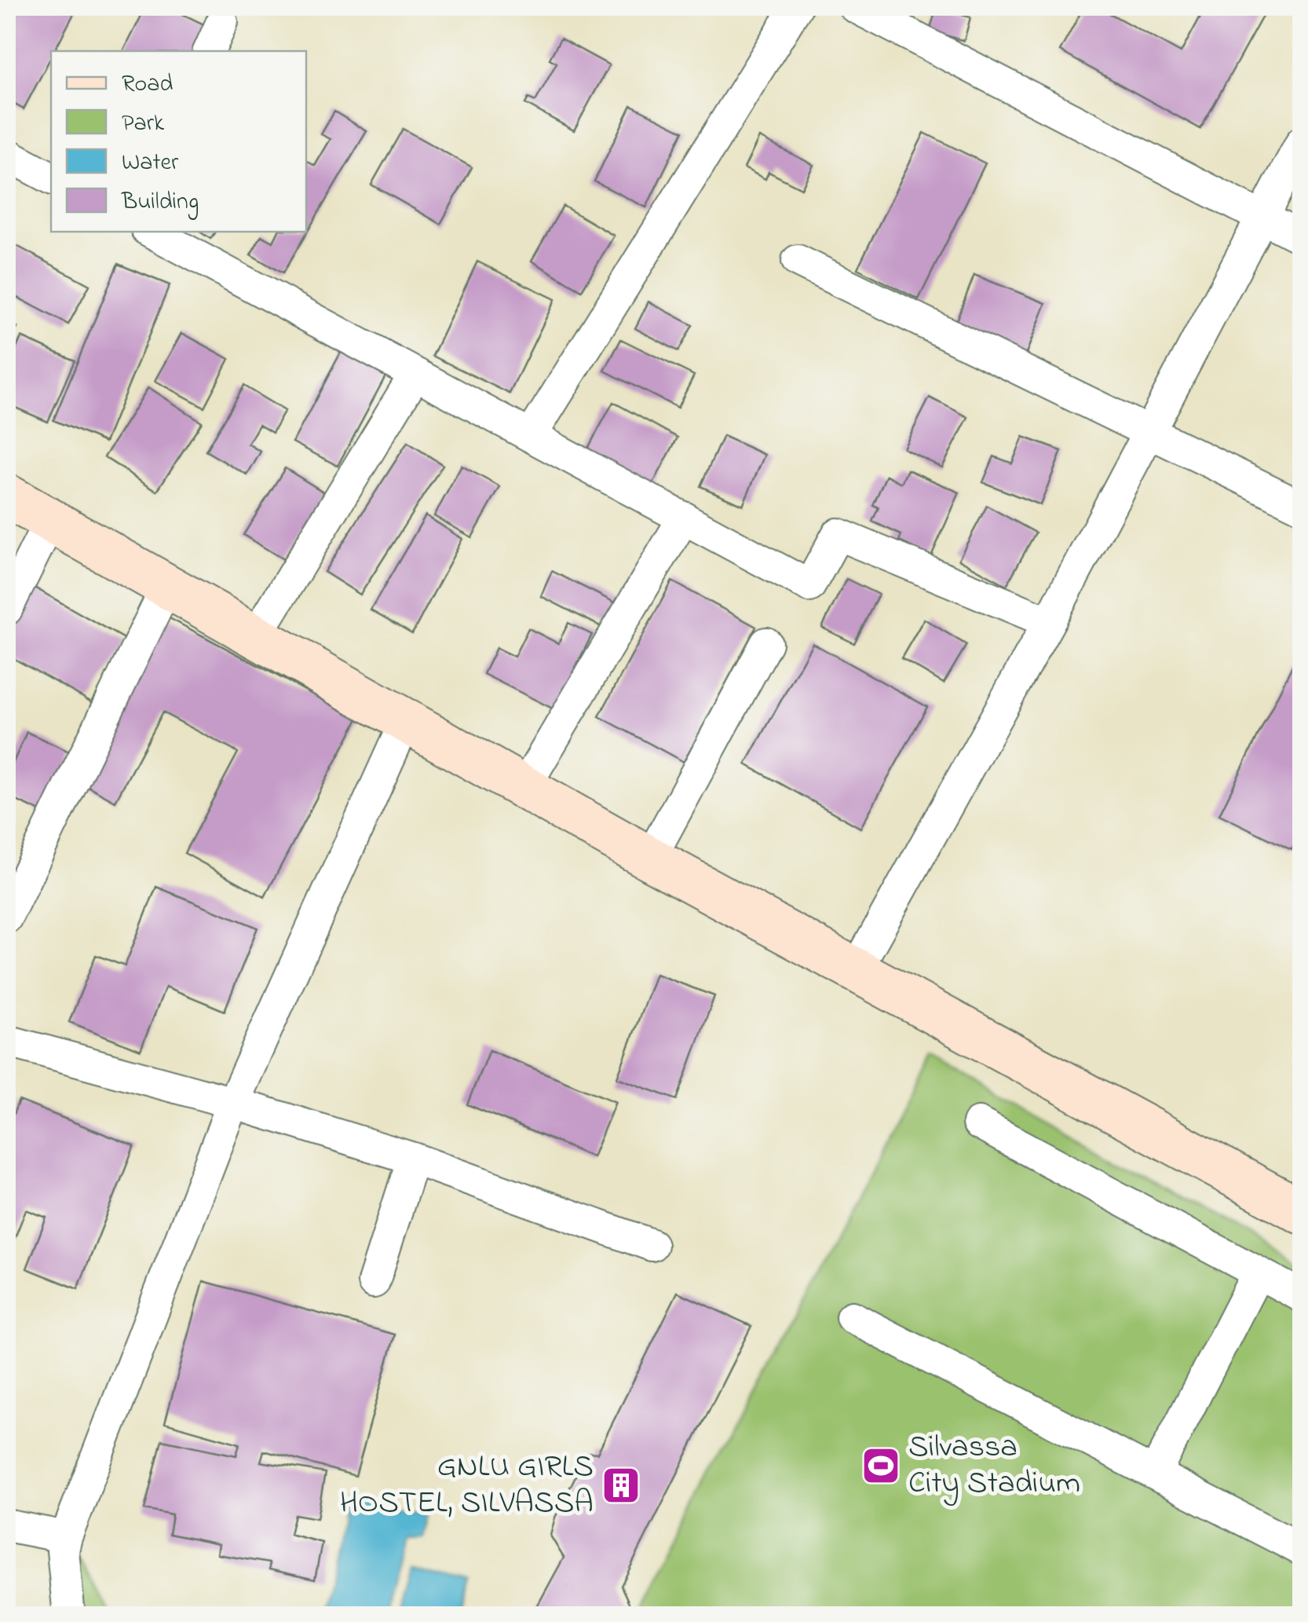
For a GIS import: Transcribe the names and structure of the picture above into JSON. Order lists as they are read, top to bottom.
{
  "places": {
    "sports": ["Silvassa City Stadium"],
    "building": ["GNLU GIRLS HOSTEL, SILVASSA"]
  },
  "legend": [
    "Road",
    "Park",
    "Water",
    "Building"
  ]
}
